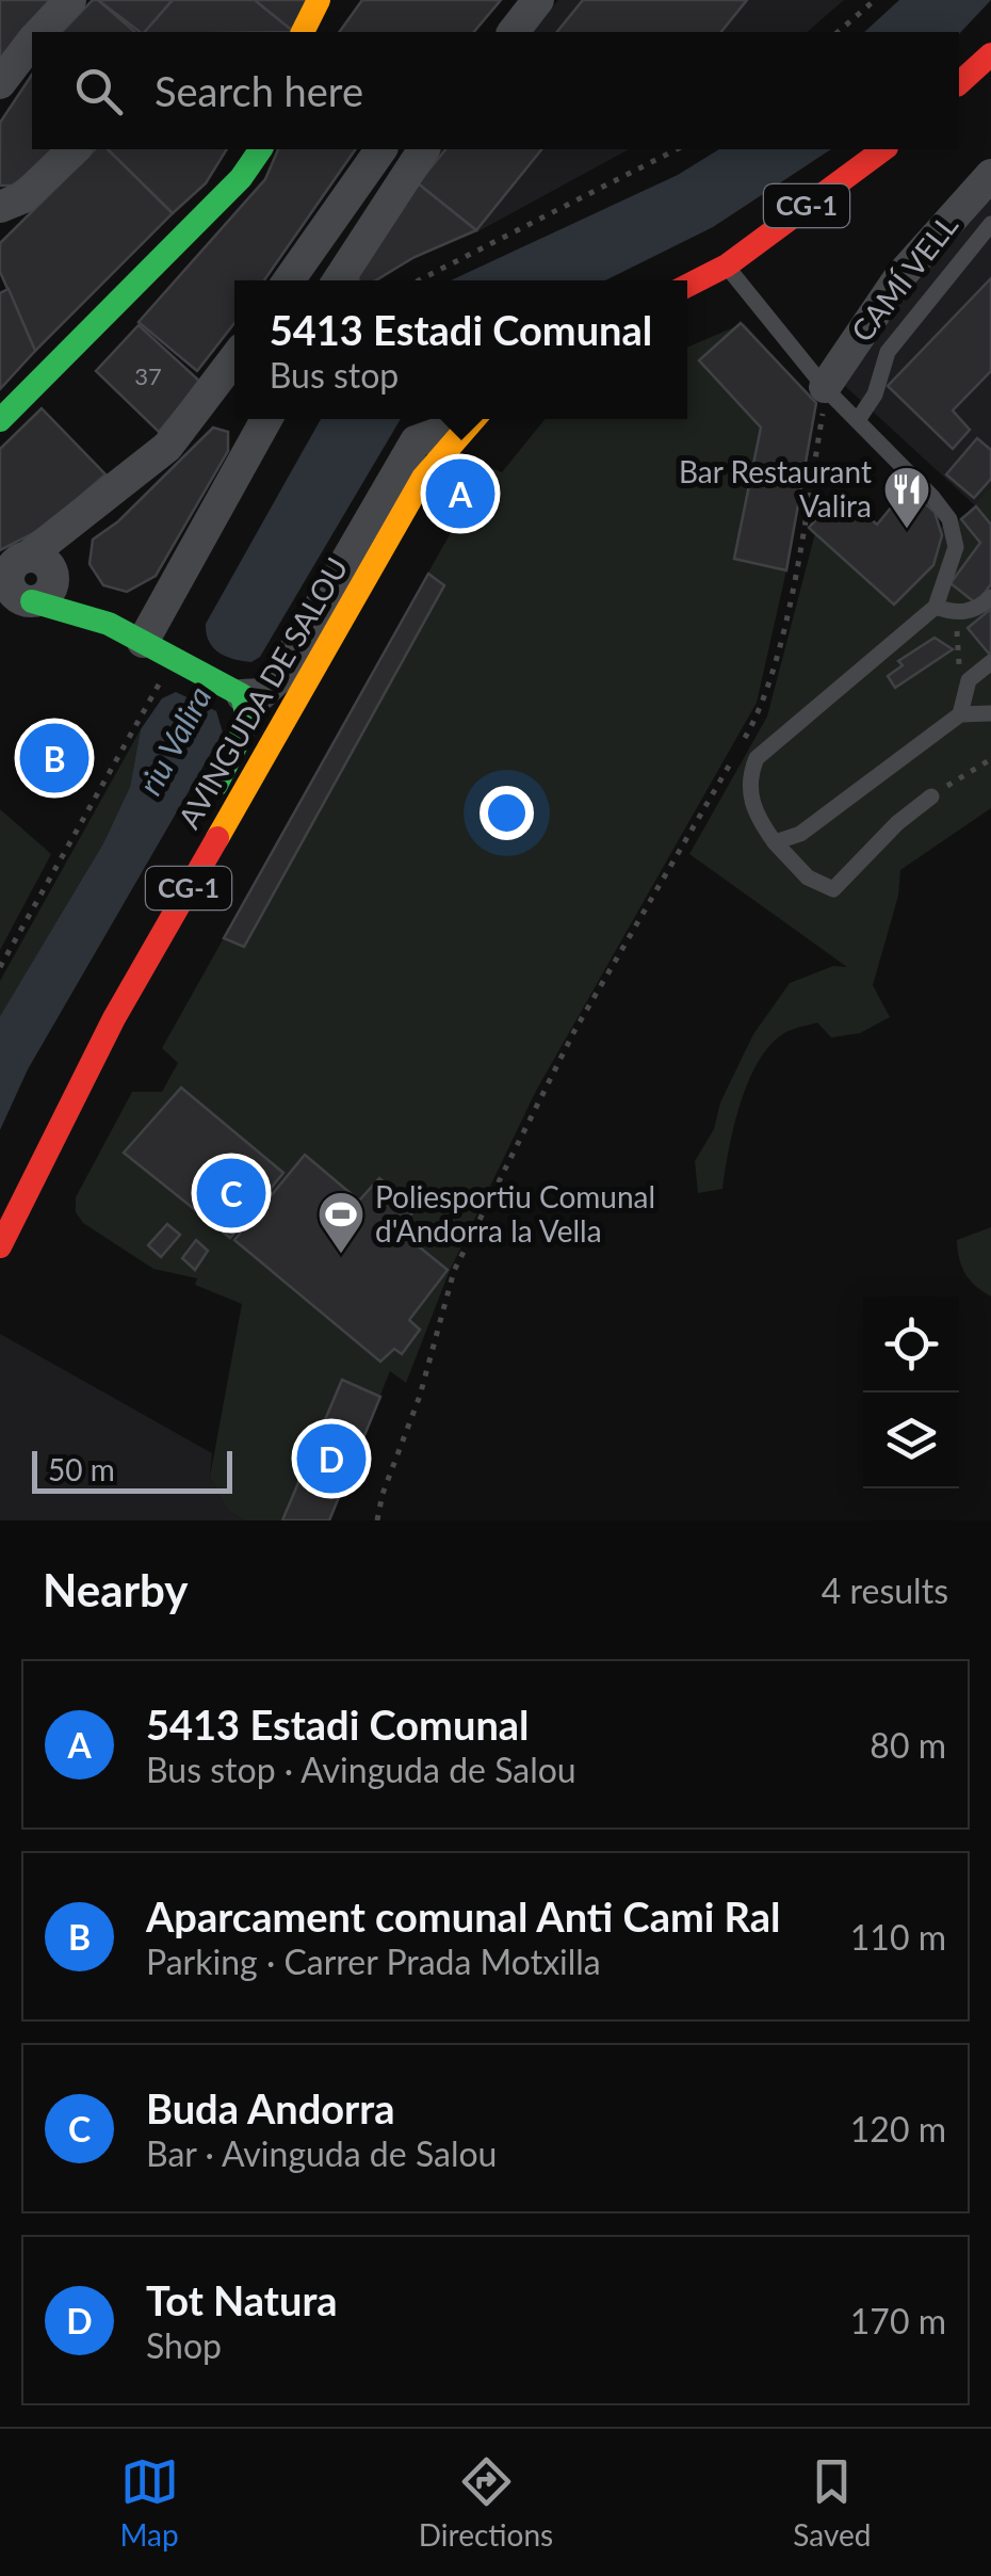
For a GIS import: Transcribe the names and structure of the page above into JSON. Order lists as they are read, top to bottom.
{
  "streets": {
    "main road": ["CG-1", "AVINGUDA DE SALOU"],
    "street": ["CAMÍ VELL"]
  },
  "water": ["riu Valira"],
  "places": {
    "restaurant": ["Bar Restaurant Valira"],
    "sports": ["Poliesportiu Comunal d'Andorra la Vella"]
  },
  "house_numbers": ["37"],
  "scale_bar": "50 m",
  "page": {
    "search": "Search here",
    "popup": ["5413 Estadi Comunal", "Bus stop"],
    "pins": [
      "A",
      "B",
      "C",
      "D"
    ],
    "scale": "50 m",
    "heading": ["Nearby", "4 results"],
    "list": [
      {
        "mark": "A",
        "name": "5413 Estadi Comunal",
        "note": "Bus stop · Avinguda de Salou",
        "value": "80 m"
      },
      {
        "mark": "B",
        "name": "Aparcament comunal Anti Cami Ral",
        "note": "Parking · Carrer Prada Motxilla",
        "value": "110 m"
      },
      {
        "mark": "C",
        "name": "Buda Andorra",
        "note": "Bar · Avinguda de Salou",
        "value": "120 m"
      },
      {
        "mark": "D",
        "name": "Tot Natura",
        "note": "Shop",
        "value": "170 m"
      }
    ],
    "nav": ["Map", "Directions", "Saved"]
  }
}
